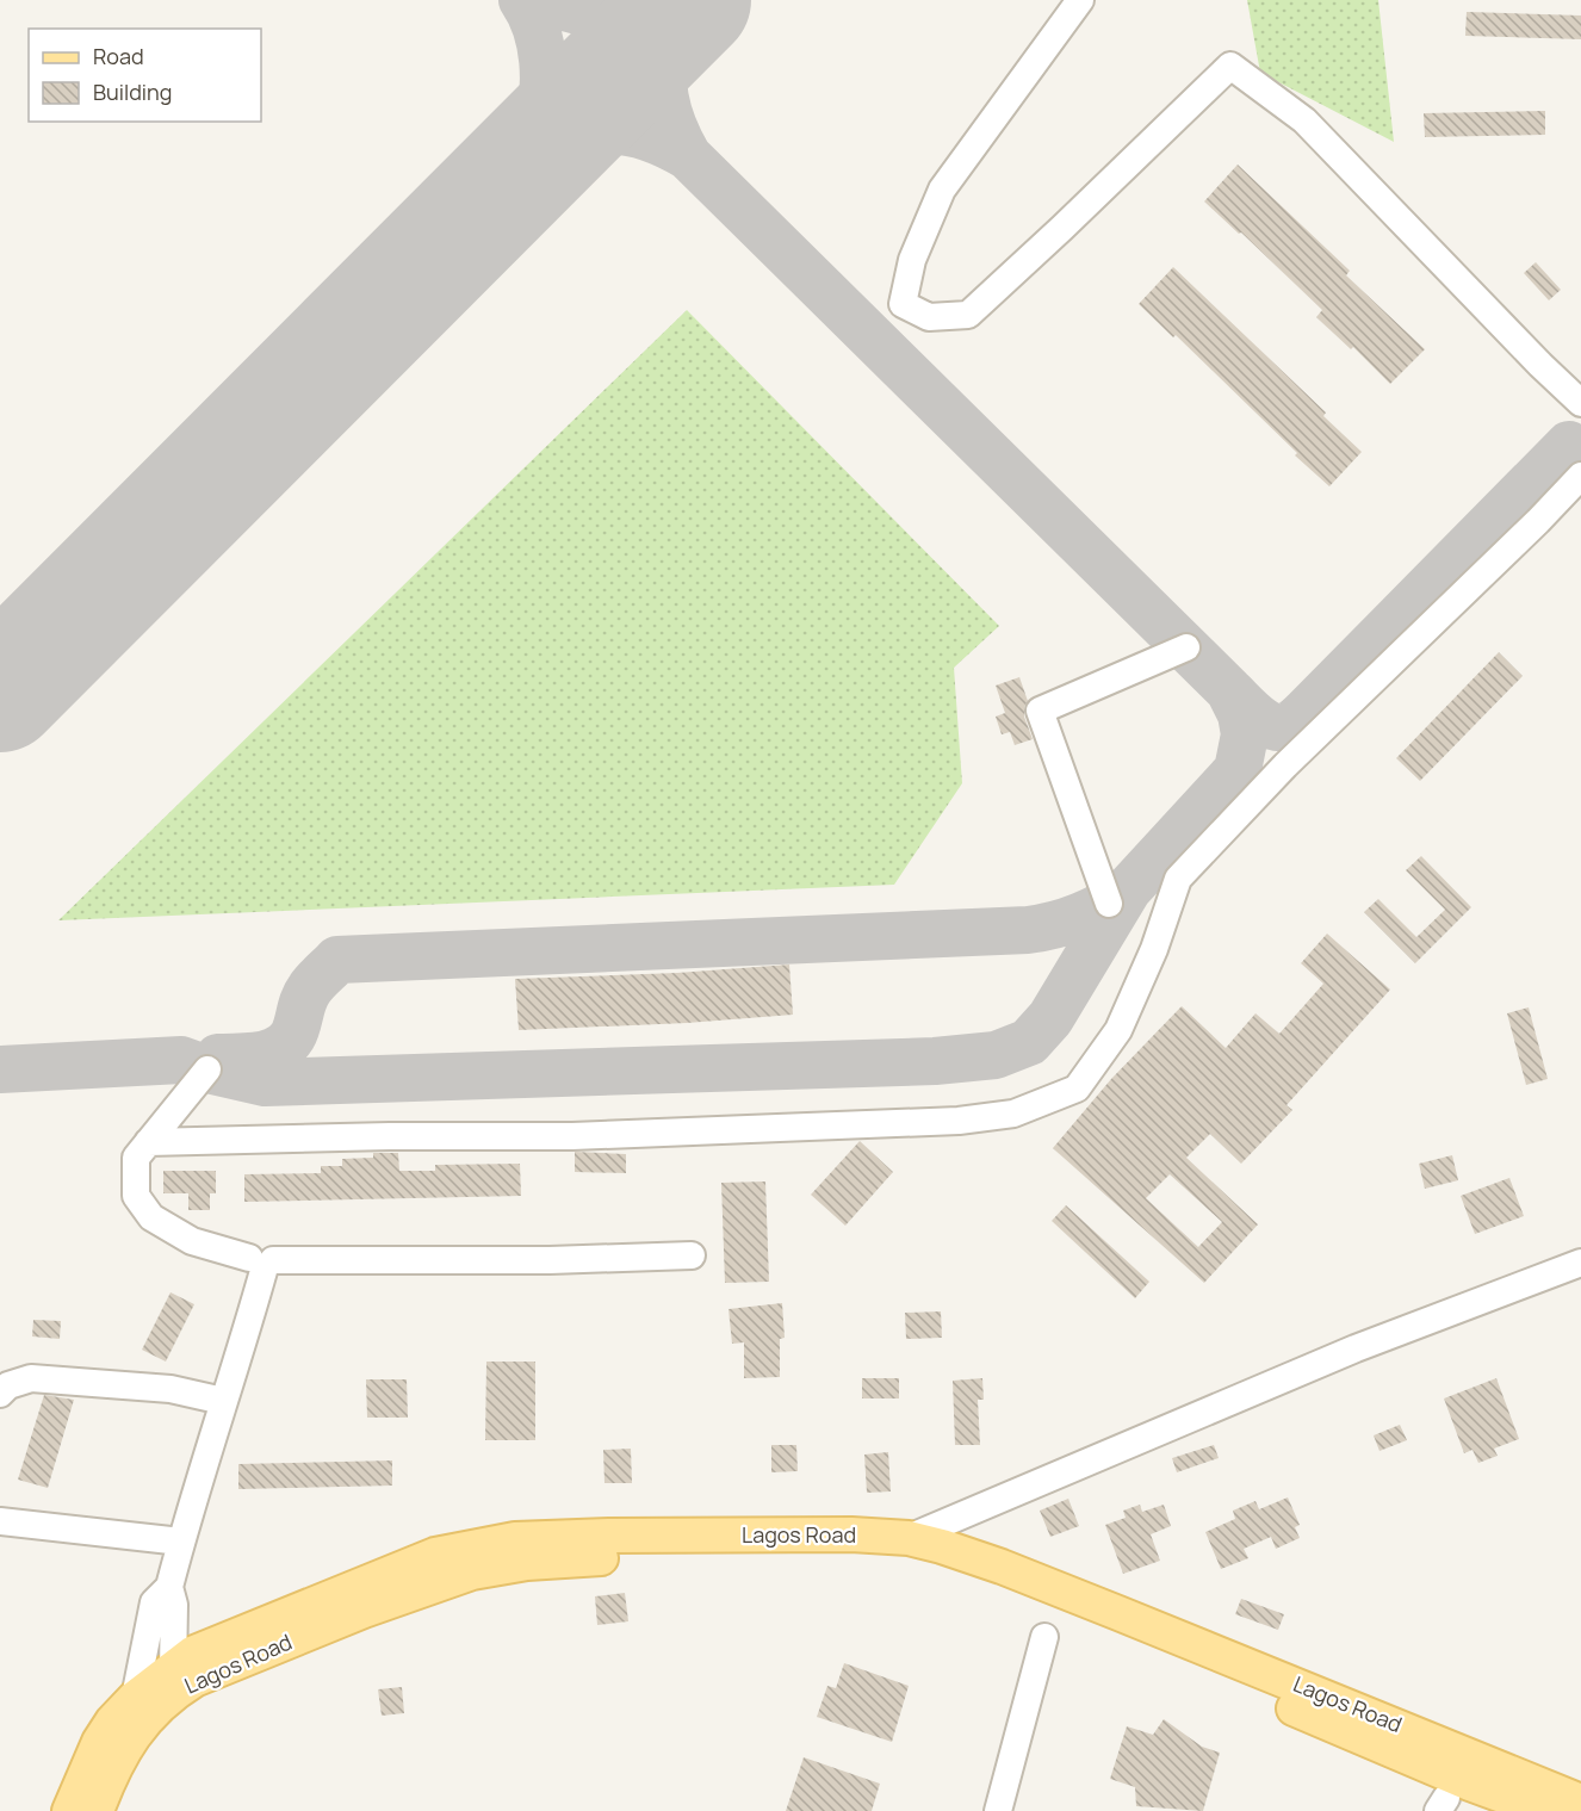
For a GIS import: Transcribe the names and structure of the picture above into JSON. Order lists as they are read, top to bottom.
{
  "streets": {
    "main road": ["Lagos Road"]
  },
  "legend": ["Road", "Building"]
}
